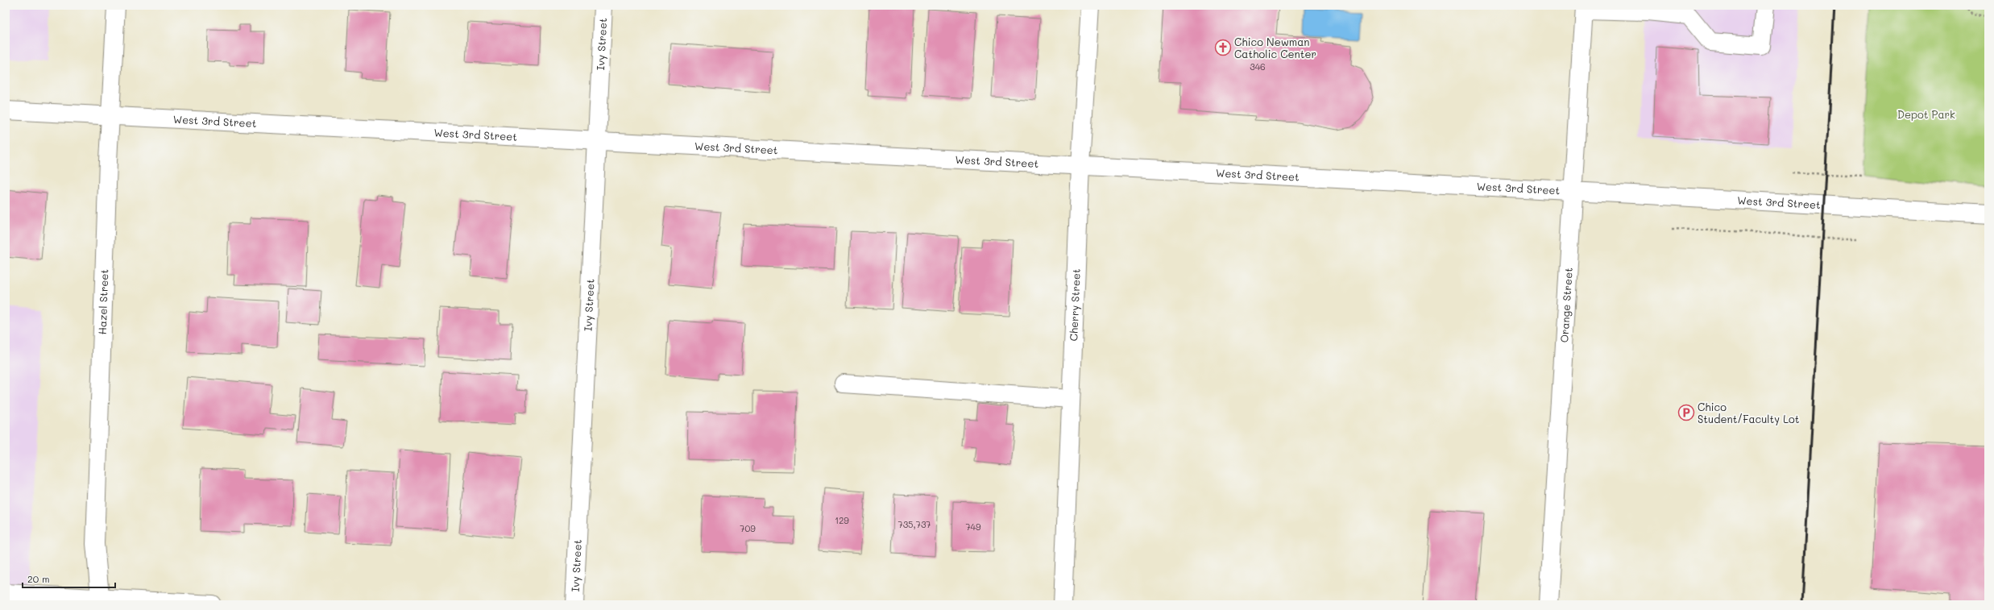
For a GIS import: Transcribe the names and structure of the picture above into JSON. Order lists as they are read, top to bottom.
{
  "streets": {
    "street": [
      "Ivy Street",
      "West 3rd Street",
      "Hazel Street",
      "Cherry Street",
      "Orange Street"
    ]
  },
  "crossings": [
    ["Ivy Street", "West 3rd Street"],
    ["West 3rd Street", "Hazel Street"],
    ["West 3rd Street", "Cherry Street"],
    ["West 3rd Street", "Orange Street"]
  ],
  "parks": ["Depot Park"],
  "places": {
    "church": ["Chico Newman Catholic Center"],
    "parking": ["Chico Student/Faculty Lot"]
  },
  "house_numbers": [
    "346",
    "129",
    "735,737",
    "749",
    "709"
  ],
  "scale_bar": "20 m"
}
